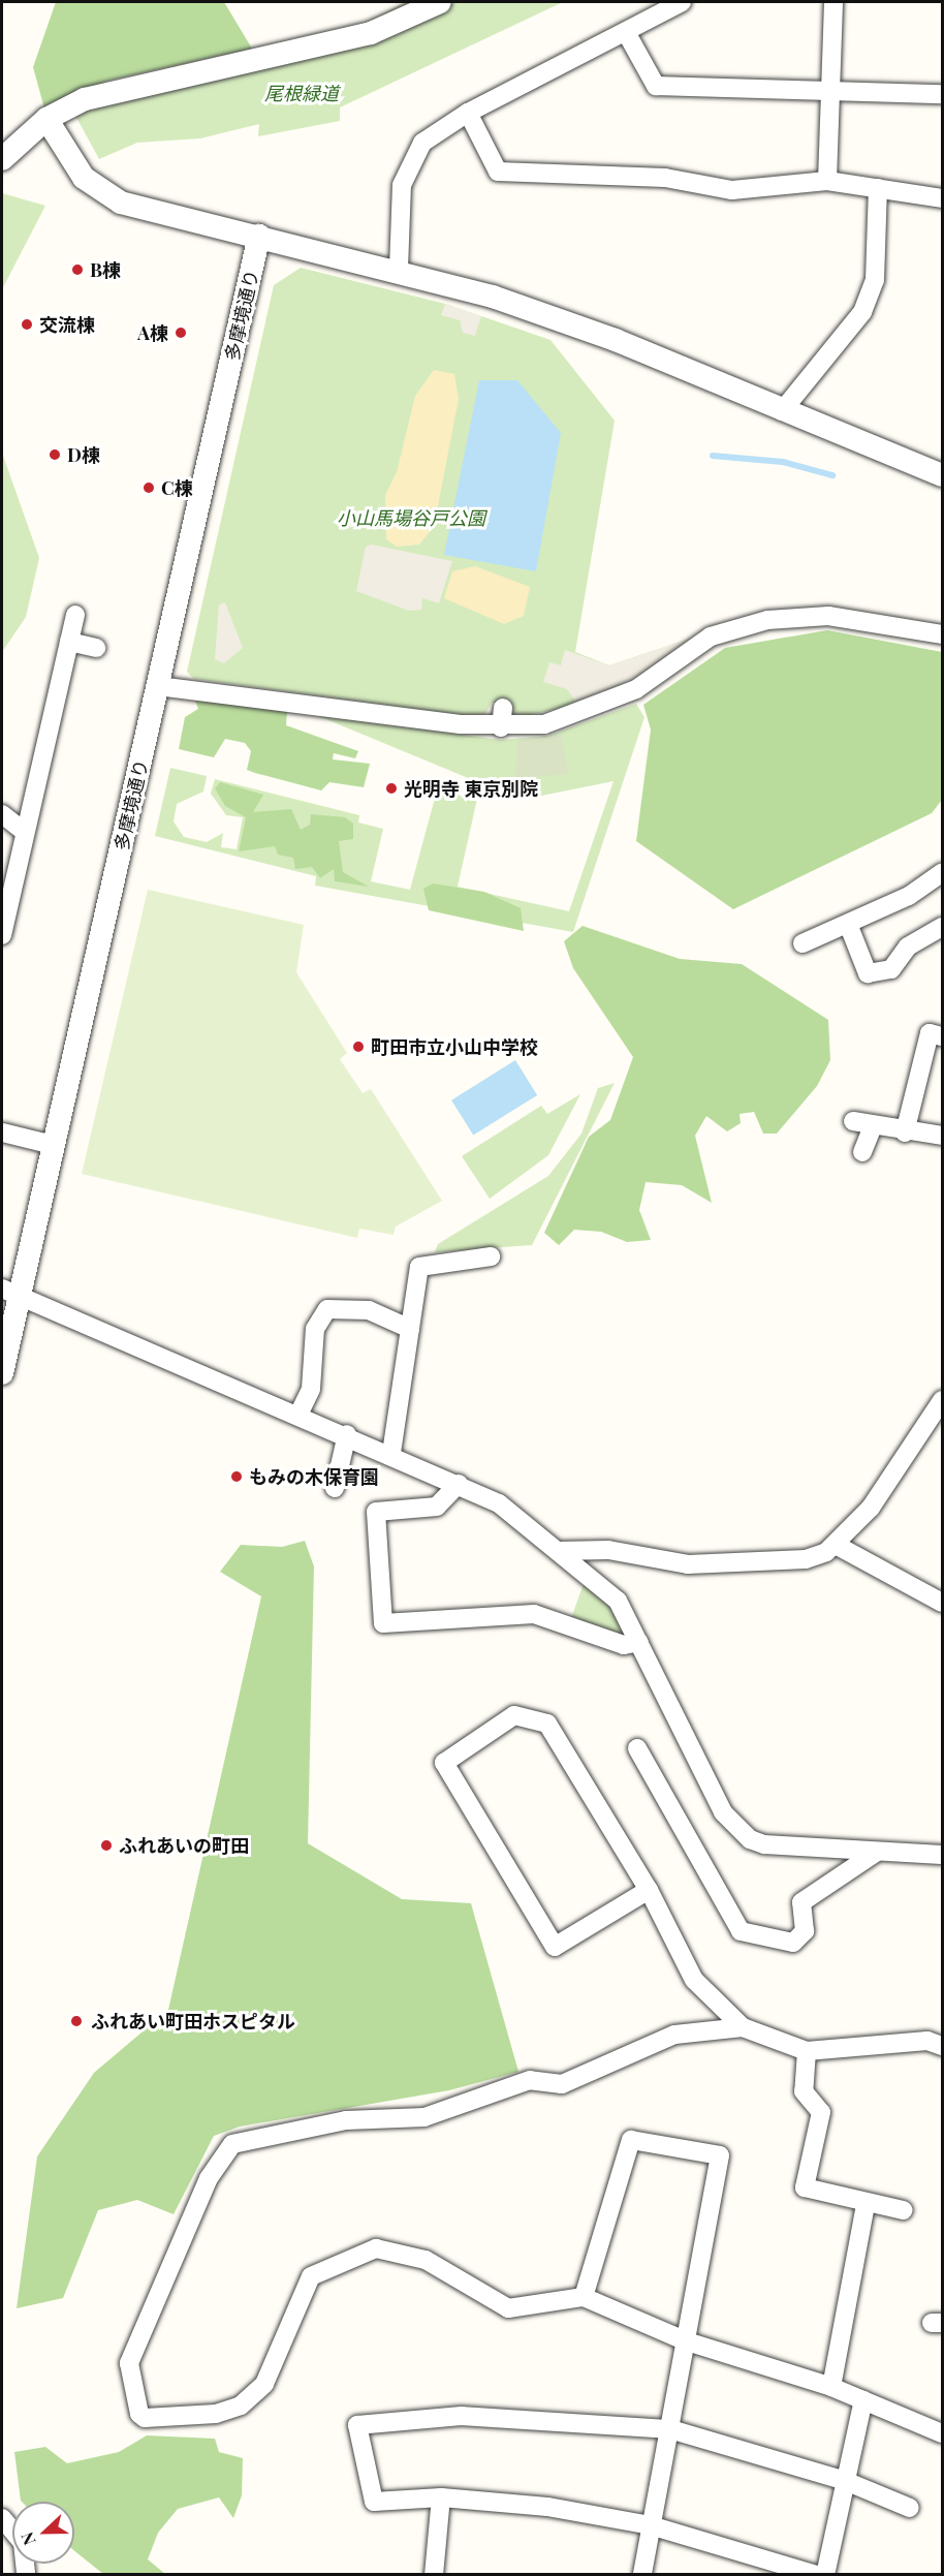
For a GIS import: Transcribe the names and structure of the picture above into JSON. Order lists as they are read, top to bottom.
{
  "streets": {
    "street": ["多摩境通り"]
  },
  "parks": ["尾根緑道", "小山馬場谷戸公園"],
  "places": [
    "B棟",
    "交流棟",
    "A棟",
    "D棟",
    "C棟",
    "光明寺 東京別院",
    "町田市立小山中学校",
    "もみの木保育園",
    "ふれあいの町田",
    "ふれあい町田ホスピタル"
  ],
  "north": "left"
}
